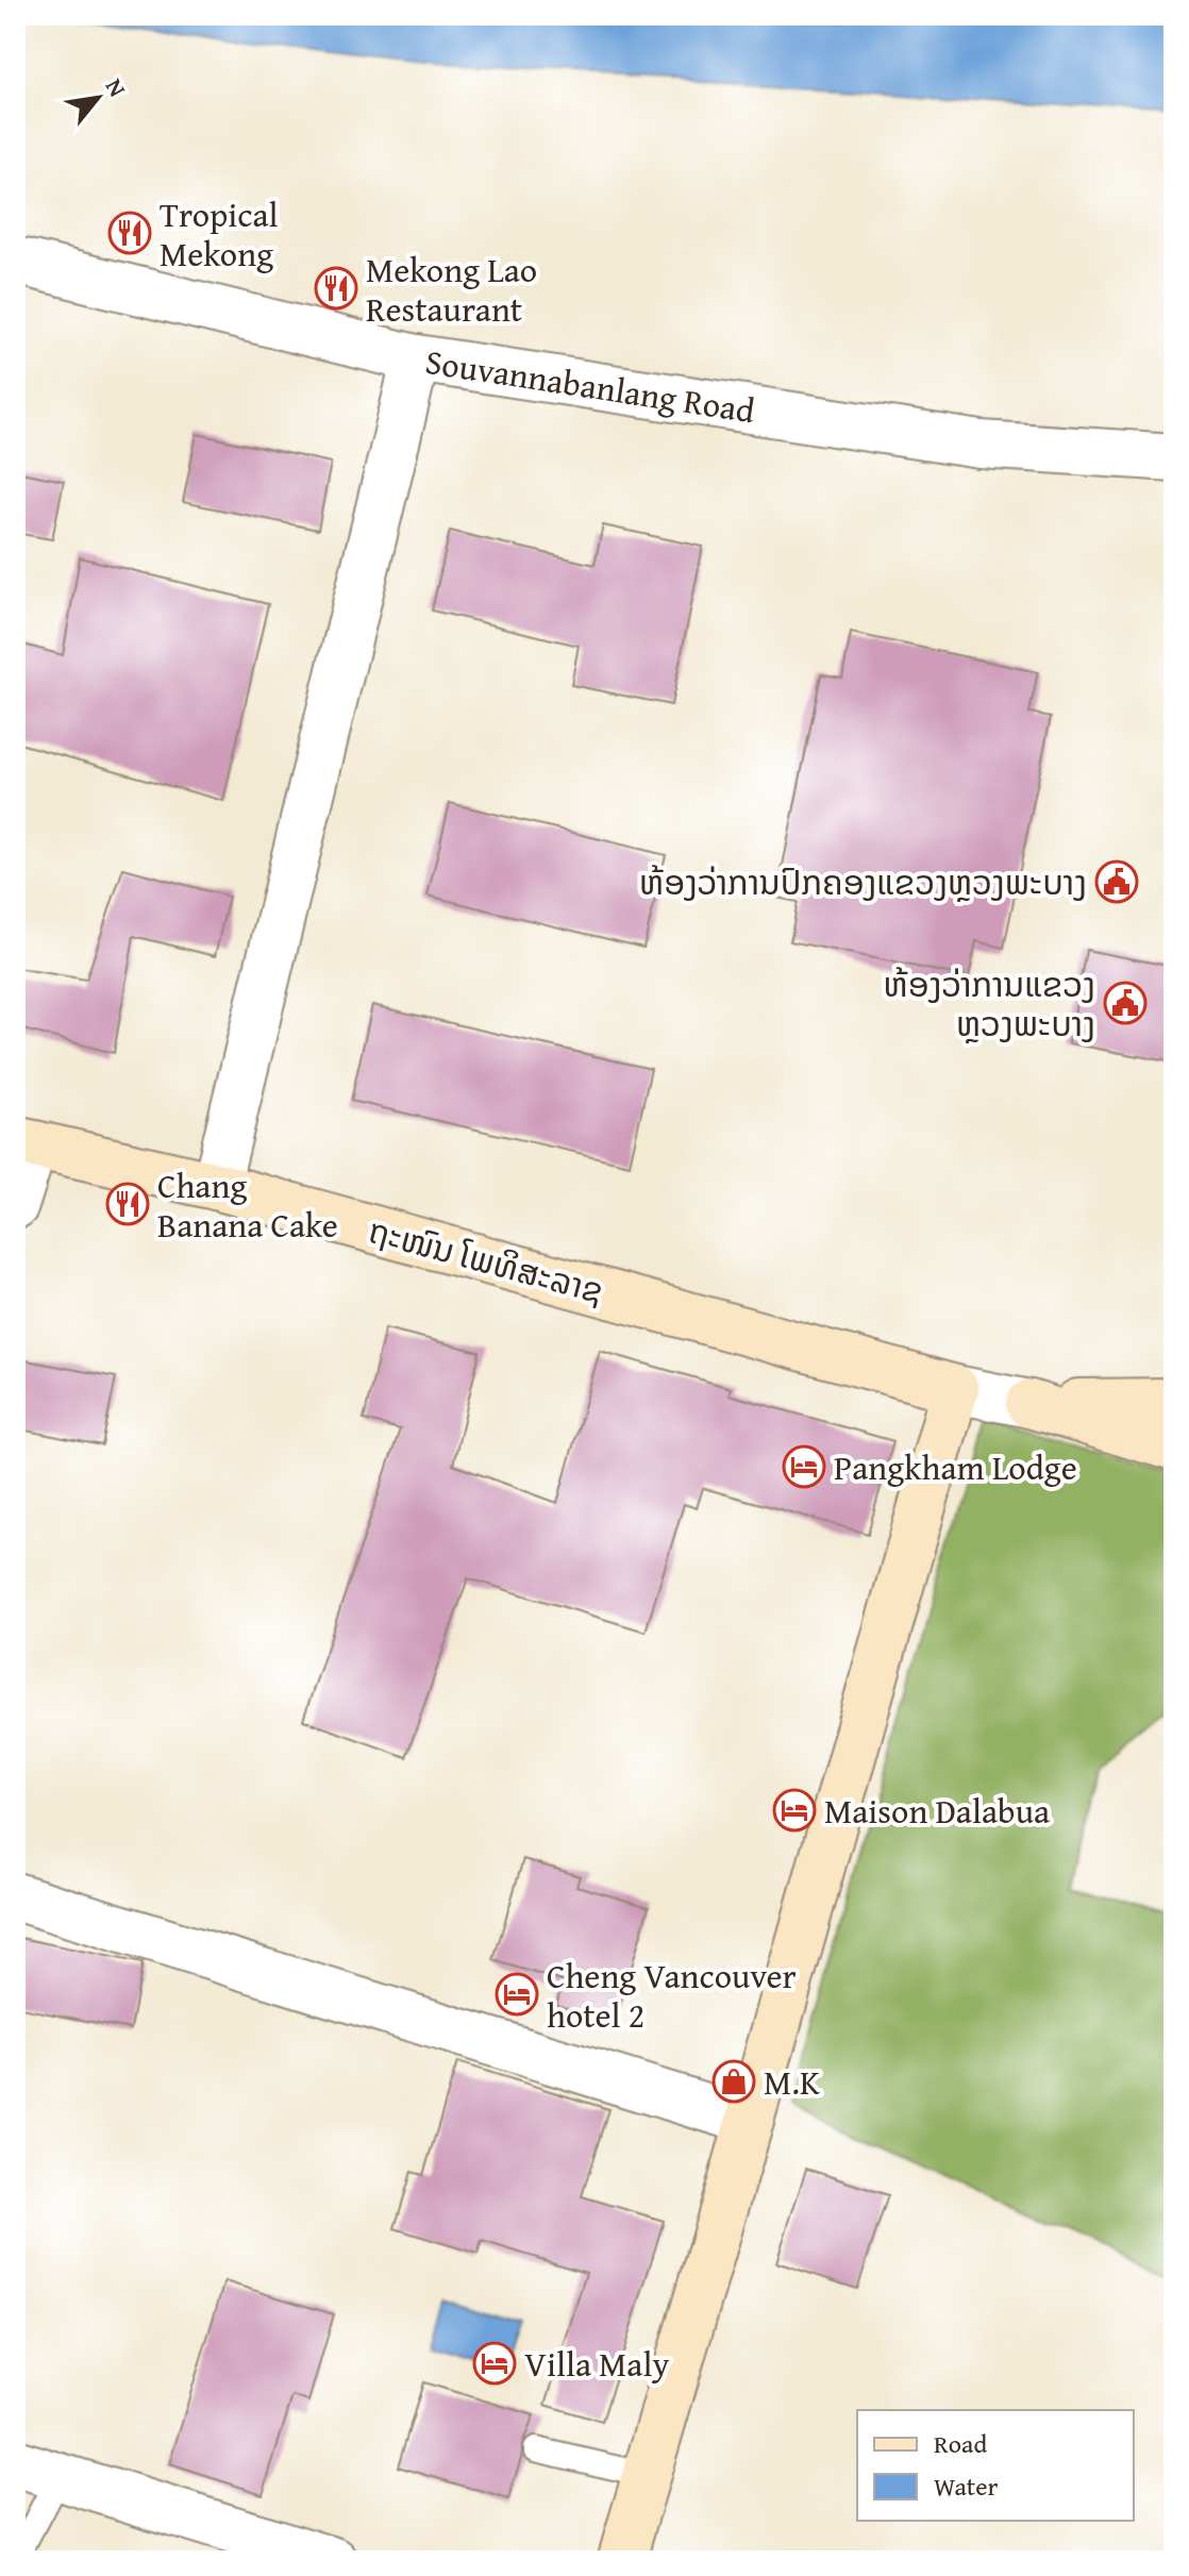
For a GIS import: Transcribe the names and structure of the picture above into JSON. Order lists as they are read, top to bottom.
{
  "streets": {
    "main road": ["ຖະໜົນ ໂພທິສະລາຊ"],
    "street": ["Souvannabanlang Road"]
  },
  "places": {
    "restaurant": ["Tropical Mekong", "Mekong Lao Restaurant", "Chang Banana Cake"],
    "public building": ["ຫ້ອງວ່າການປົກຄອງແຂວງຫຼວງພະບາງ", "ຫ້ອງວ່າການແຂວງ ຫຼວງພະບາງ"],
    "hotel": [
      "Pangkham Lodge",
      "Maison Dalabua",
      "Cheng Vancouver hotel 2",
      "Villa Maly"
    ],
    "shop": ["M.K"]
  },
  "legend": ["Road", "Water"],
  "north": "top right"
}
